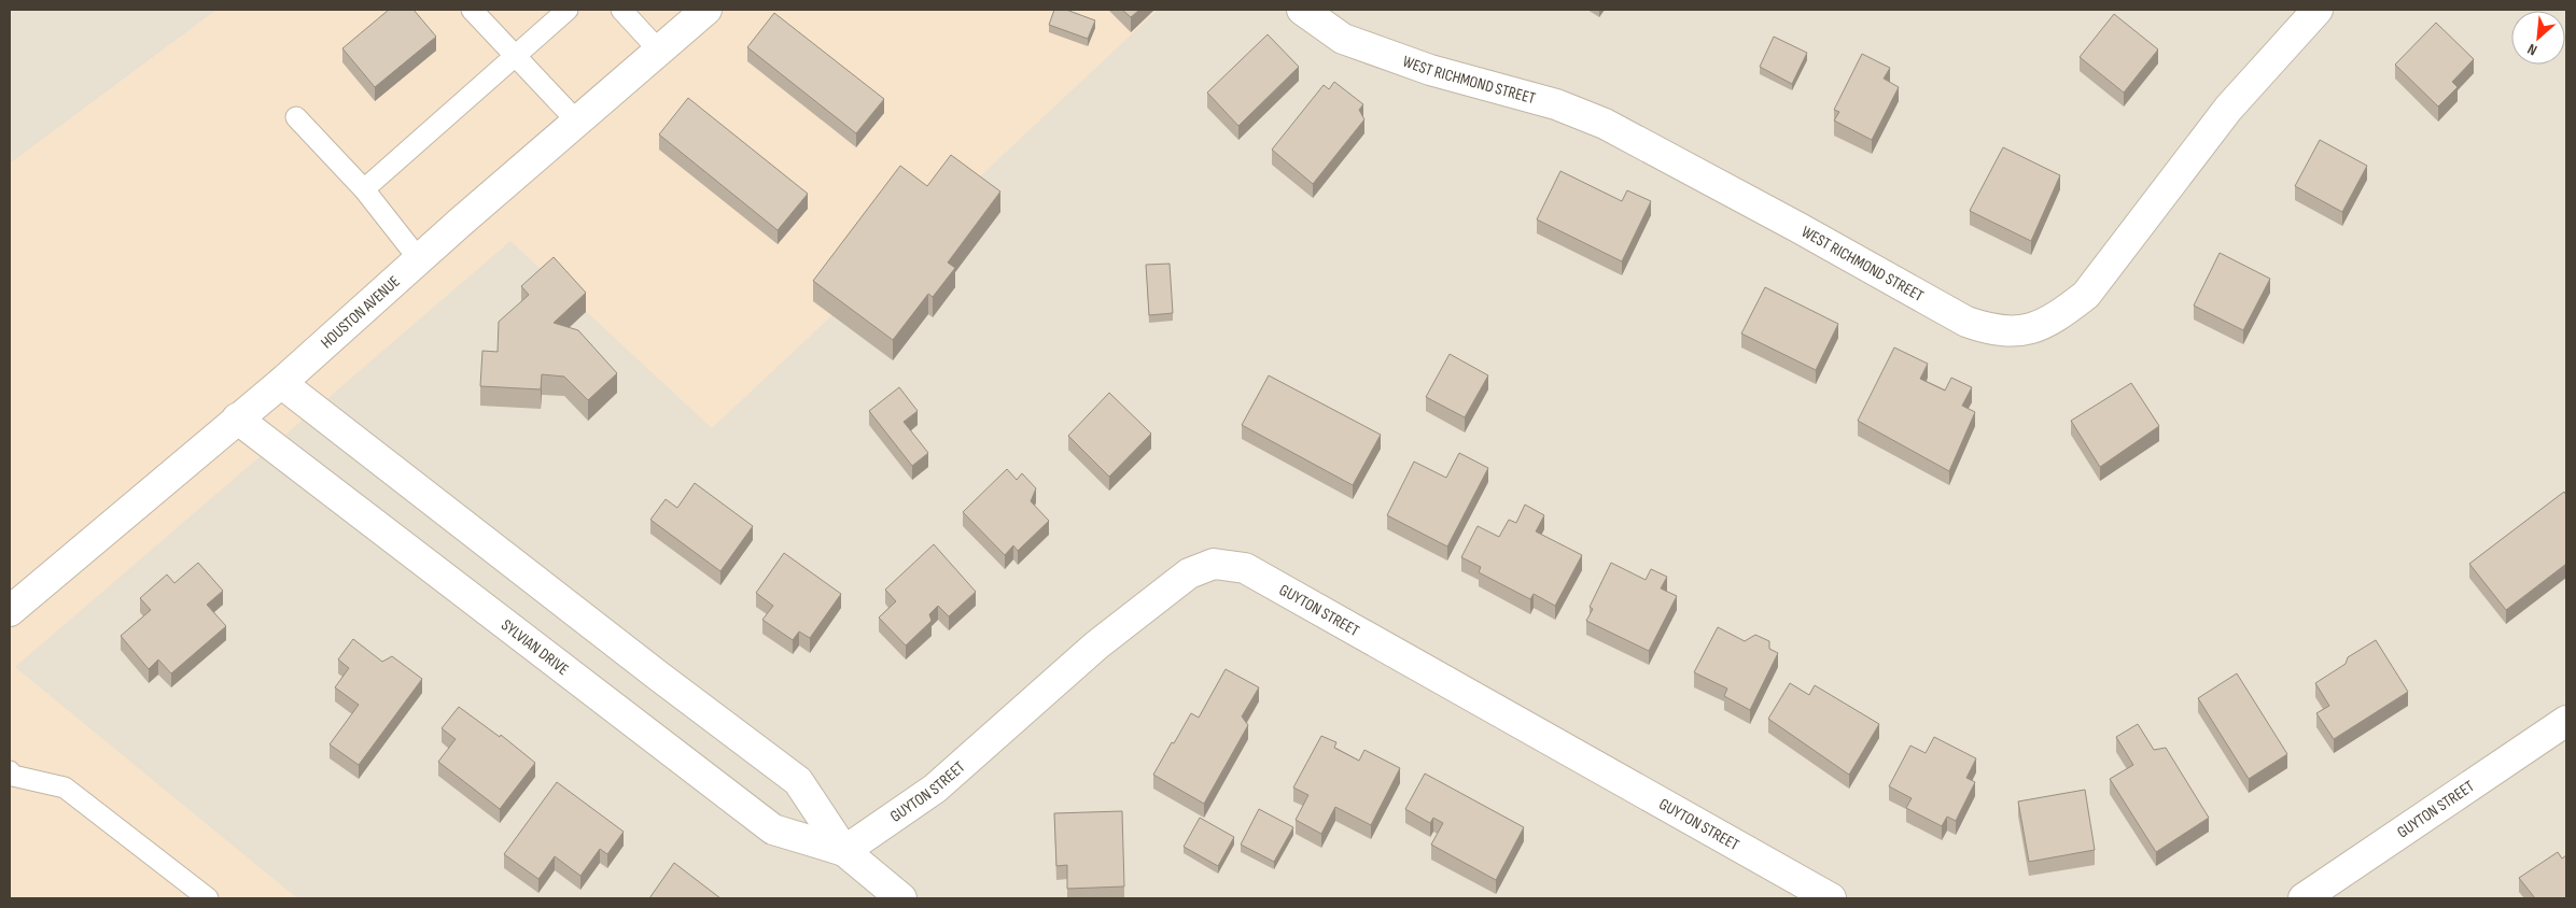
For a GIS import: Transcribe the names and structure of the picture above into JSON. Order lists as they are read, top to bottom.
{
  "streets": {
    "street": [
      "WEST RICHMOND STREET",
      "HOUSTON AVENUE",
      "GUYTON STREET",
      "SYLVIAN DRIVE"
    ]
  },
  "crossings": [
    ["HOUSTON AVENUE", "SYLVIAN DRIVE"],
    ["GUYTON STREET", "SYLVIAN DRIVE"]
  ],
  "north": "bottom left"
}
